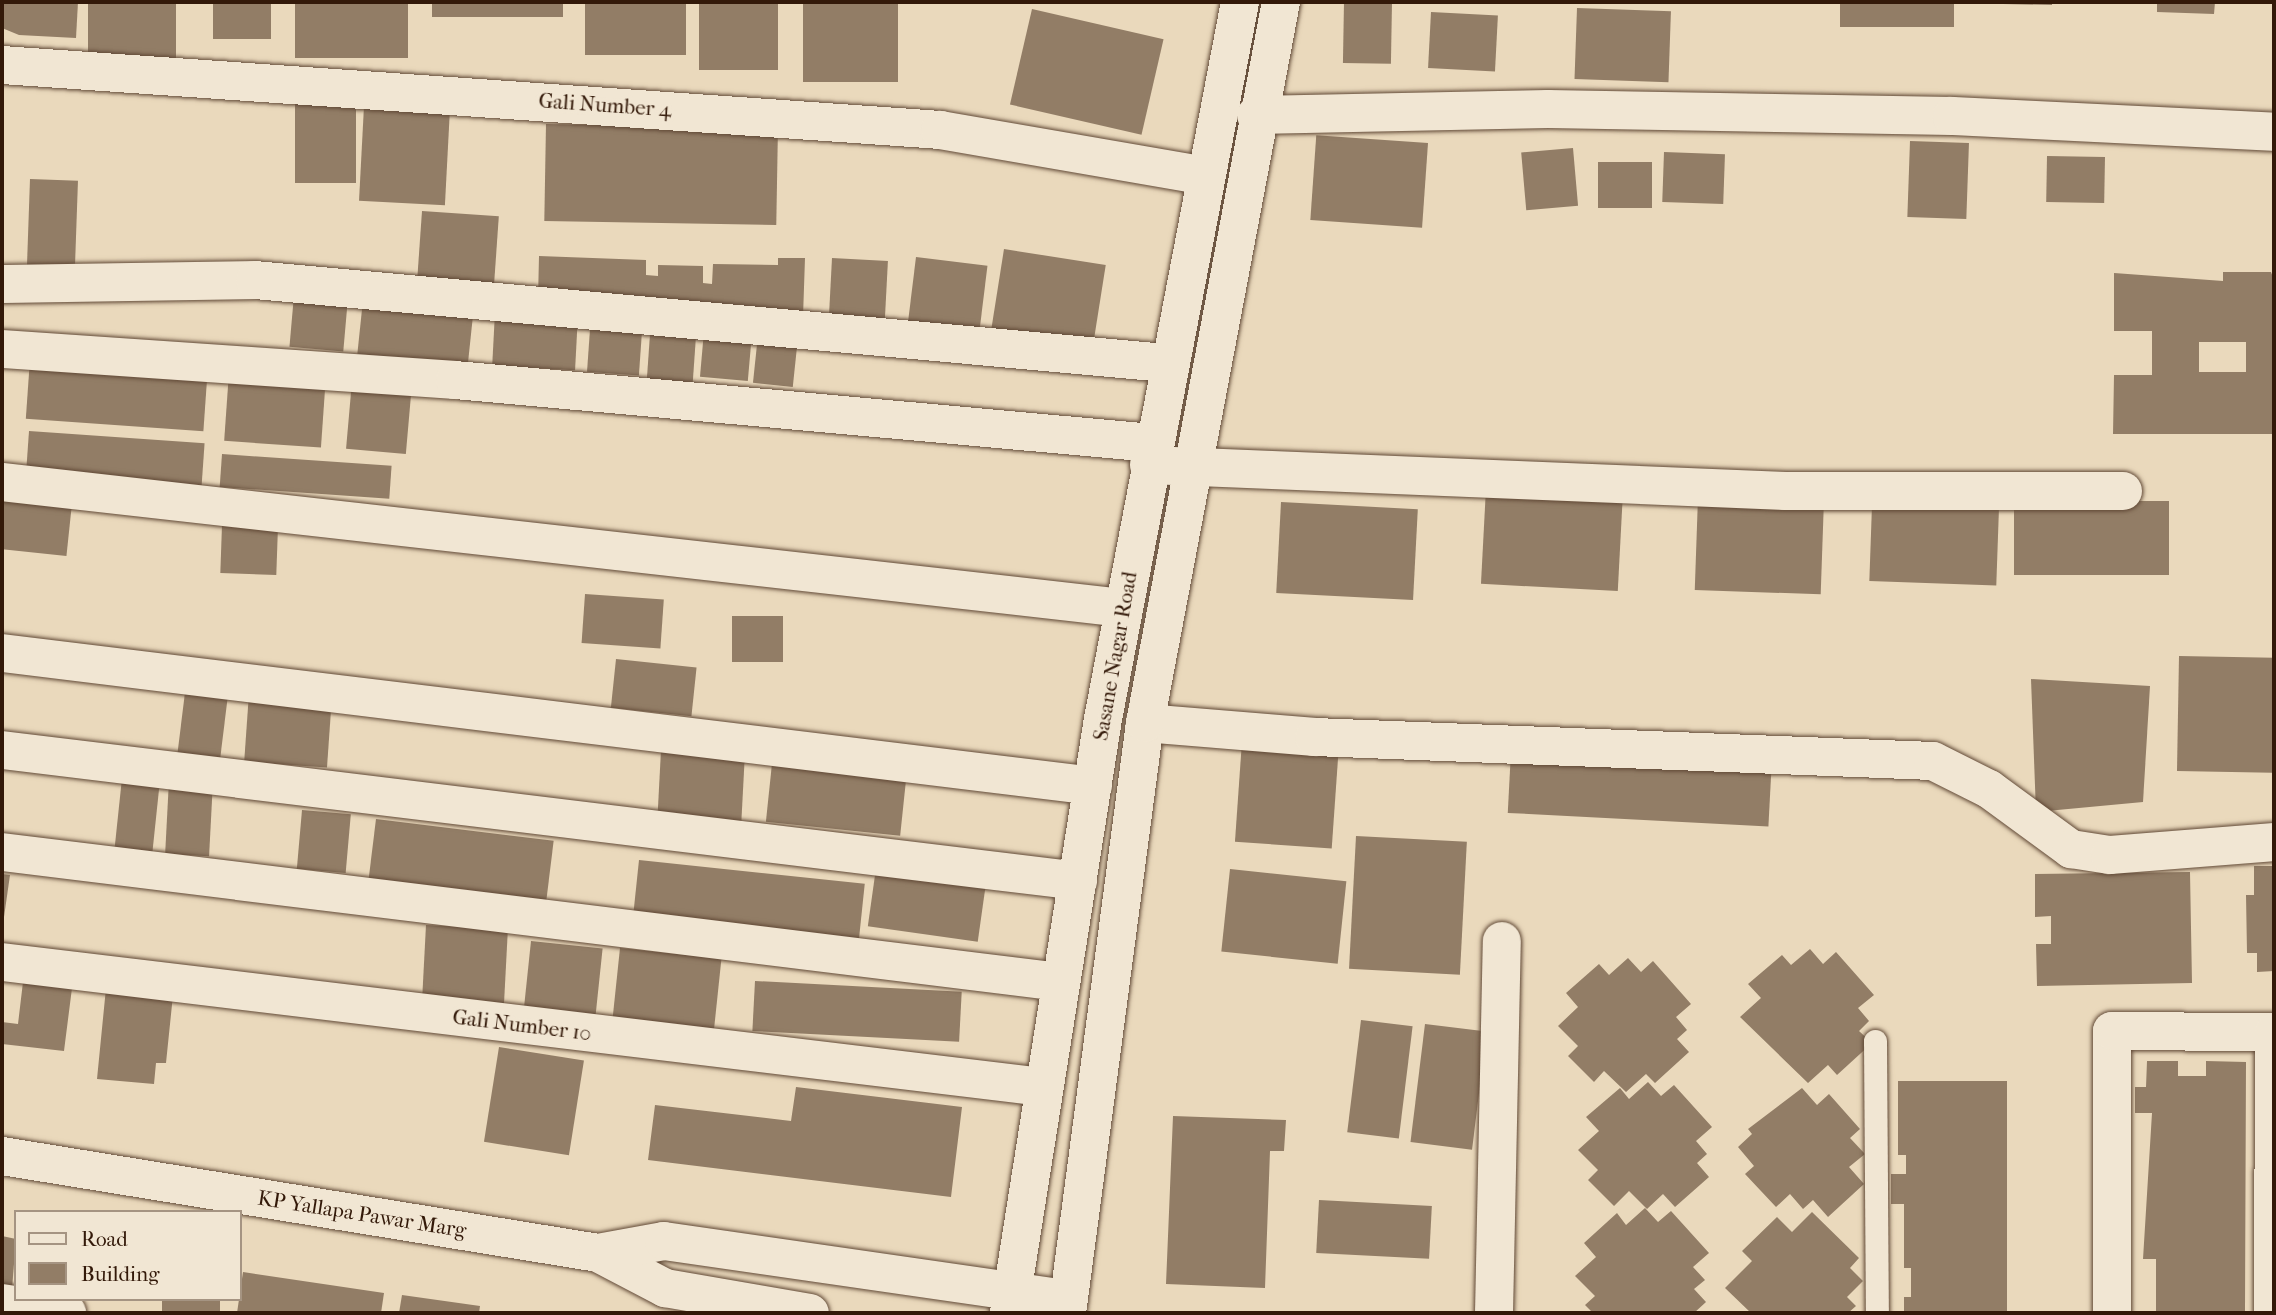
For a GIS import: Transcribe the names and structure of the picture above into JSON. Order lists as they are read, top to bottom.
{
  "streets": {
    "street": [
      "Gali Number 4",
      "Sasane Nagar Road",
      "Gali Number 10",
      "KP Yallapa Pawar Marg"
    ]
  },
  "crossings": [
    ["Gali Number 4", "Sasane Nagar Road"],
    ["Sasane Nagar Road", "Gali Number 10"],
    ["Sasane Nagar Road", "KP Yallapa Pawar Marg"]
  ],
  "legend": ["Road", "Building"]
}
